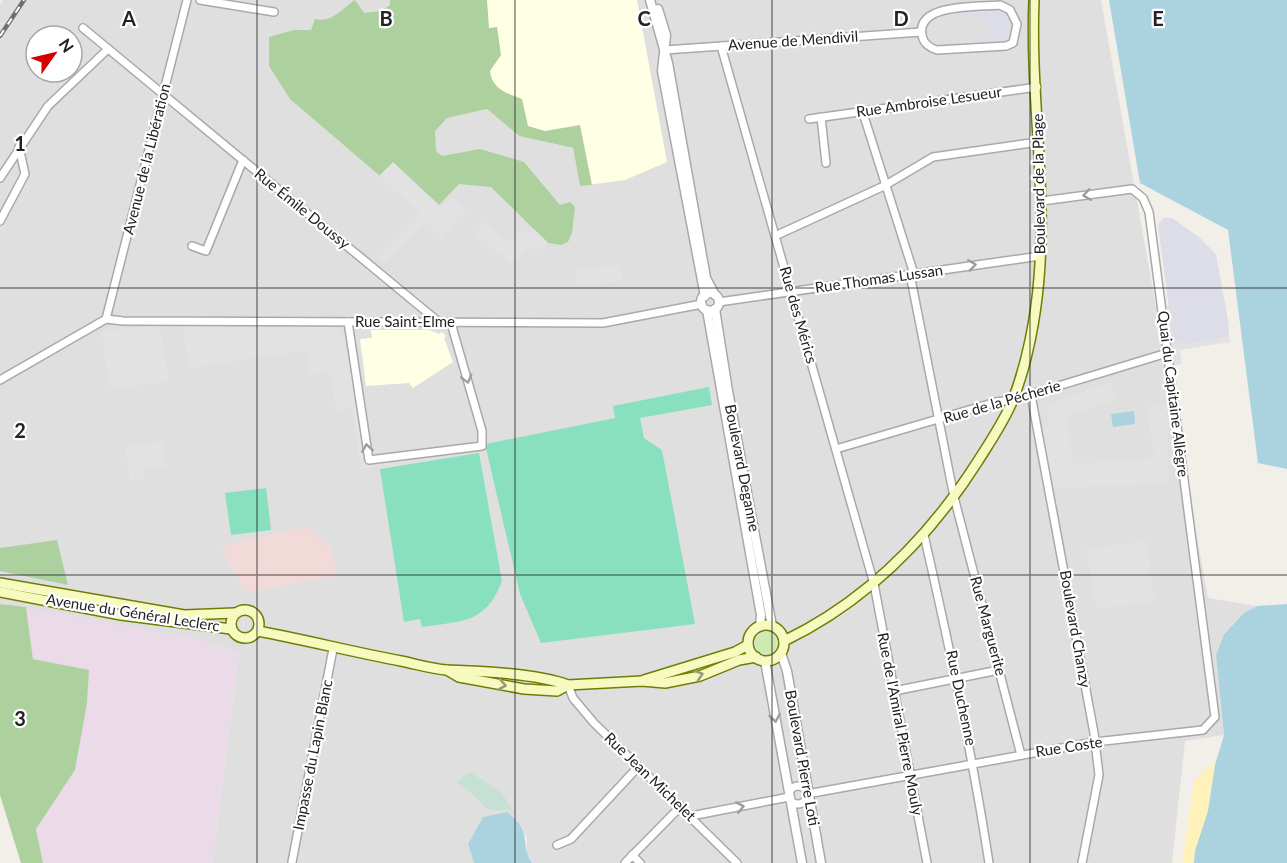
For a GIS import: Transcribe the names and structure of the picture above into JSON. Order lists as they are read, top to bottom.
{
  "streets": {
    "main road": ["Boulevard de la Plage", "Avenue du Général Leclerc"],
    "street": [
      "Avenue de Mendivil",
      "Rue Ambroise Lesueur",
      "Avenue de la Libération",
      "Rue Émile Doussy",
      "Rue Thomas Lussan",
      "Rue des Mérics",
      "Rue Saint-Elme",
      "Quai du Capitaine Allègre",
      "Rue de la Pécherie",
      "Boulevard Deganne",
      "Rue Marguerite",
      "Boulevard Chanzy",
      "Rue Duchenne",
      "Rue de l'Amiral Pierre Mouly",
      "Rue Coste",
      "Impasse du Lapin Blanc",
      "Boulevard Pierre Loti",
      "Rue Jean Michelet"
    ]
  },
  "crossings": [
    ["Avenue de Mendivil", "Rue des Mérics"],
    ["Avenue de Mendivil", "Boulevard Deganne"],
    ["Rue Ambroise Lesueur", "Boulevard de la Plage"],
    ["Rue Ambroise Lesueur", "Rue Marguerite"],
    ["Avenue de la Libération", "Rue Émile Doussy"],
    ["Avenue de la Libération", "Rue Saint-Elme"],
    ["Boulevard de la Plage", "Rue Thomas Lussan"],
    ["Boulevard de la Plage", "Rue des Mérics"],
    ["Boulevard de la Plage", "Quai du Capitaine Allègre"],
    ["Boulevard de la Plage", "Rue de la Pécherie"],
    ["Boulevard de la Plage", "Boulevard Deganne"],
    ["Boulevard de la Plage", "Rue Marguerite"],
    ["Boulevard de la Plage", "Rue Duchenne"],
    ["Boulevard de la Plage", "Rue de l'Amiral Pierre Mouly"],
    ["Boulevard de la Plage", "Boulevard Pierre Loti"],
    ["Rue Émile Doussy", "Rue Saint-Elme"],
    ["Rue Thomas Lussan", "Rue des Mérics"],
    ["Rue Thomas Lussan", "Rue Saint-Elme"],
    ["Rue Thomas Lussan", "Boulevard Deganne"],
    ["Rue Thomas Lussan", "Rue Marguerite"],
    ["Rue des Mérics", "Rue de la Pécherie"],
    ["Rue des Mérics", "Rue de l'Amiral Pierre Mouly"],
    ["Rue Saint-Elme", "Boulevard Deganne"],
    ["Quai du Capitaine Allègre", "Rue de la Pécherie"],
    ["Quai du Capitaine Allègre", "Rue Coste"],
    ["Rue de la Pécherie", "Rue Marguerite"],
    ["Rue de la Pécherie", "Boulevard Chanzy"],
    ["Boulevard Deganne", "Boulevard Pierre Loti"],
    ["Rue Marguerite", "Rue Coste"],
    ["Boulevard Chanzy", "Rue Coste"],
    ["Rue Duchenne", "Rue Coste"],
    ["Rue de l'Amiral Pierre Mouly", "Rue Coste"],
    ["Rue Coste", "Boulevard Pierre Loti"]
  ],
  "one_way": ["Rue Thomas Lussan"],
  "north": "top right",
  "grid": {
    "columns": [
      "A",
      "B",
      "C",
      "D",
      "E"
    ],
    "rows": ["1", "2", "3"]
  }
}
